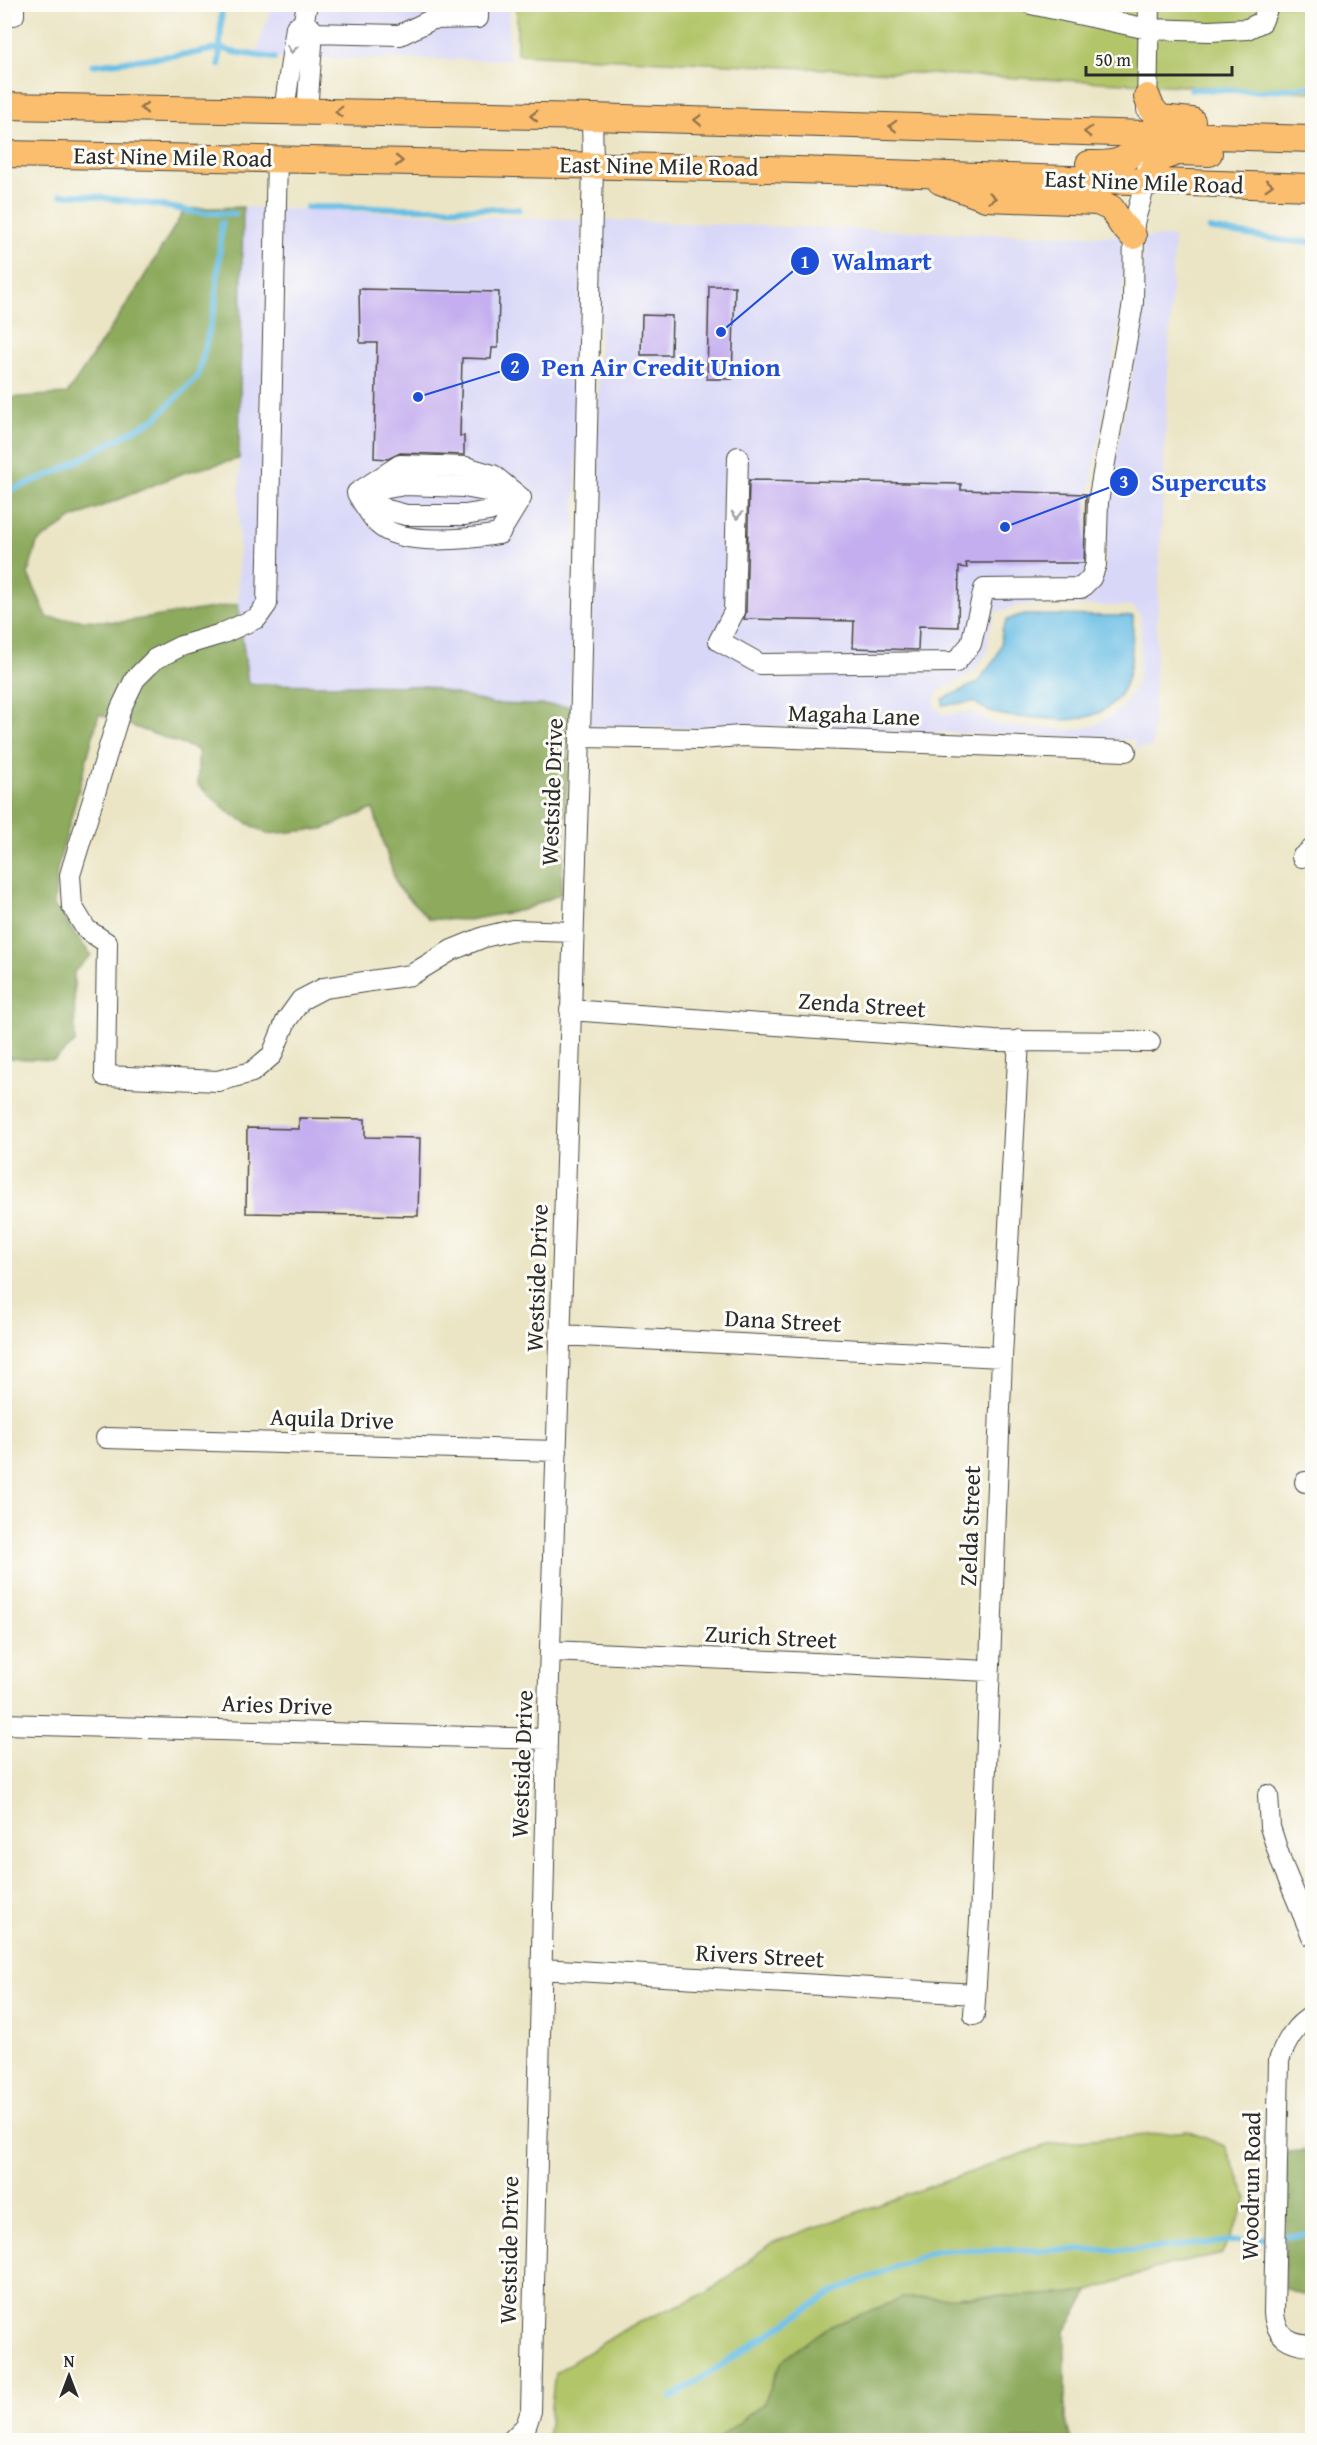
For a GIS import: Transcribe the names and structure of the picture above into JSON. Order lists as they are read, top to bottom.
{
  "streets": {
    "main road": ["East Nine Mile Road"],
    "street": [
      "Magaha Lane",
      "Westside Drive",
      "Zenda Street",
      "Dana Street",
      "Aquila Drive",
      "Zelda Street",
      "Zurich Street",
      "Aries Drive",
      "Rivers Street",
      "Woodrun Road"
    ]
  },
  "crossings": [
    ["East Nine Mile Road", "Westside Drive"],
    ["Magaha Lane", "Westside Drive"],
    ["Westside Drive", "Zenda Street"],
    ["Westside Drive", "Dana Street"],
    ["Westside Drive", "Aquila Drive"],
    ["Westside Drive", "Zurich Street"],
    ["Westside Drive", "Aries Drive"],
    ["Westside Drive", "Rivers Street"],
    ["Zenda Street", "Zelda Street"],
    ["Dana Street", "Zelda Street"],
    ["Zelda Street", "Zurich Street"],
    ["Zelda Street", "Rivers Street"]
  ],
  "places": ["Walmart", "Pen Air Credit Union", "Supercuts"],
  "scale_bar": "50 m",
  "north": "top"
}
